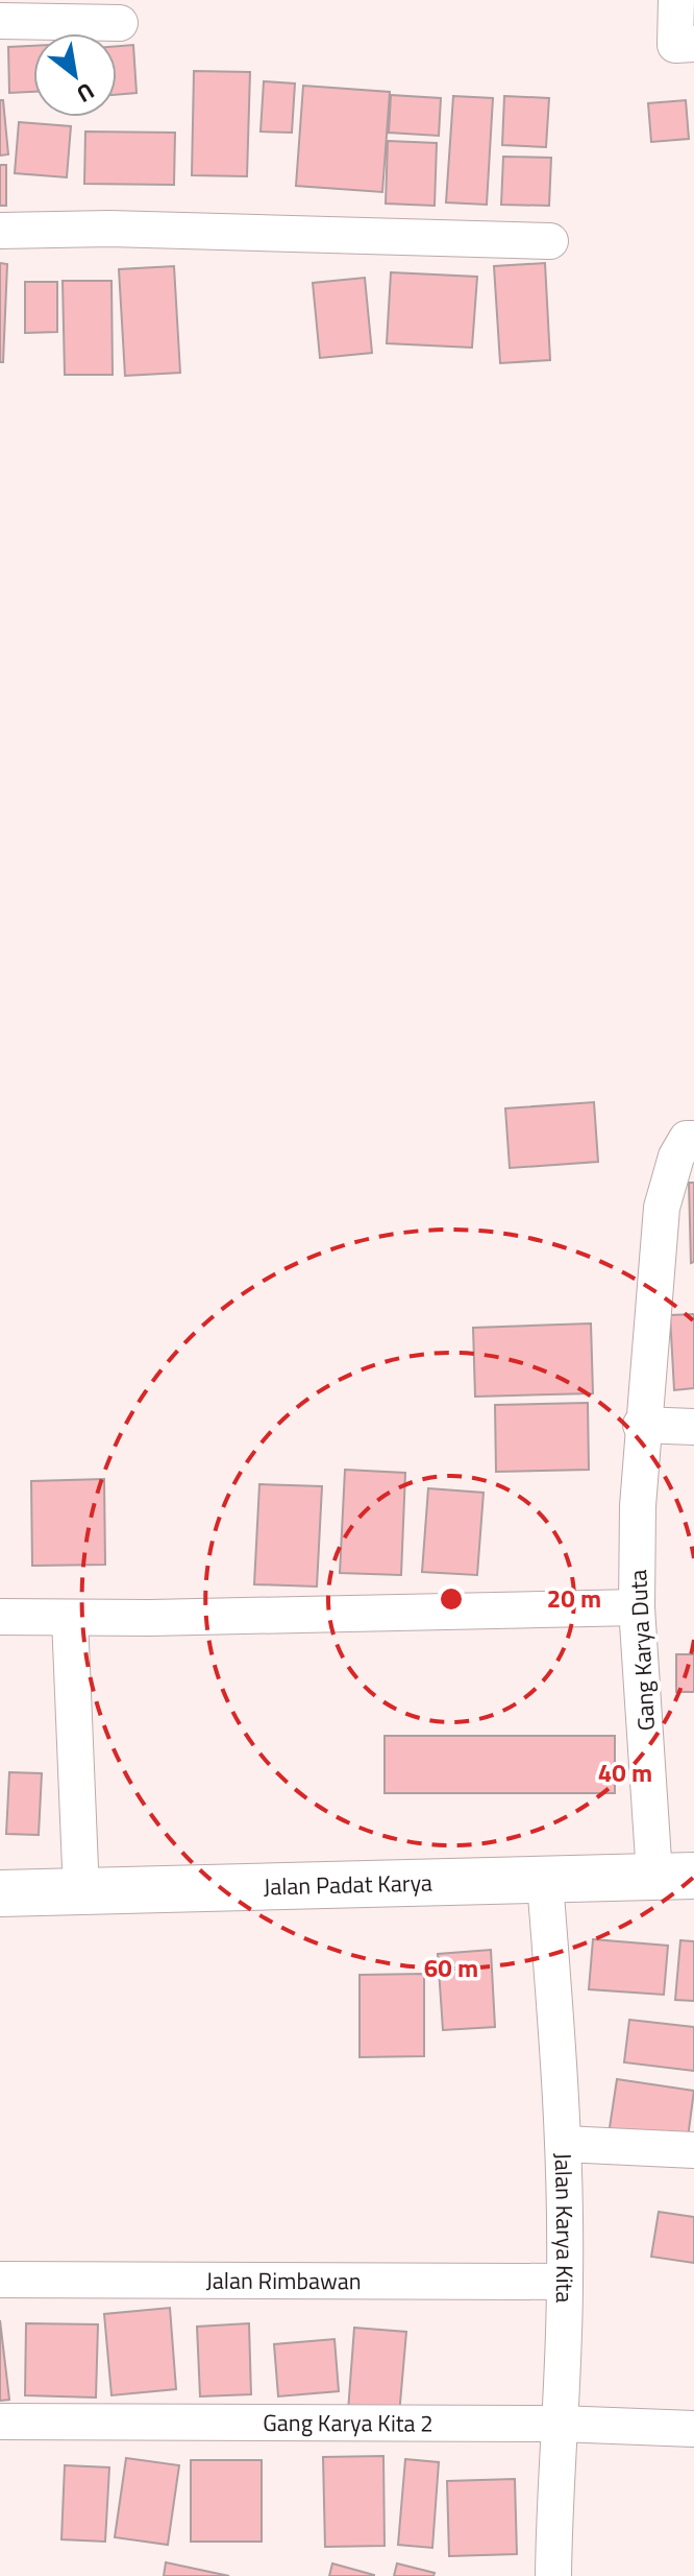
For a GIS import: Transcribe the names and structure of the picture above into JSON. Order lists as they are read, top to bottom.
{
  "streets": {
    "street": [
      "Gang Karya Duta",
      "Jalan Padat Karya",
      "Jalan Karya Kita",
      "Jalan Rimbawan",
      "Gang Karya Kita 2"
    ]
  },
  "crossings": [
    ["Gang Karya Duta", "Jalan Padat Karya"],
    ["Jalan Padat Karya", "Jalan Karya Kita"],
    ["Jalan Karya Kita", "Jalan Rimbawan"],
    ["Jalan Karya Kita", "Gang Karya Kita 2"]
  ],
  "north": "bottom right",
  "rings": ["20 m", "40 m", "60 m"]
}
